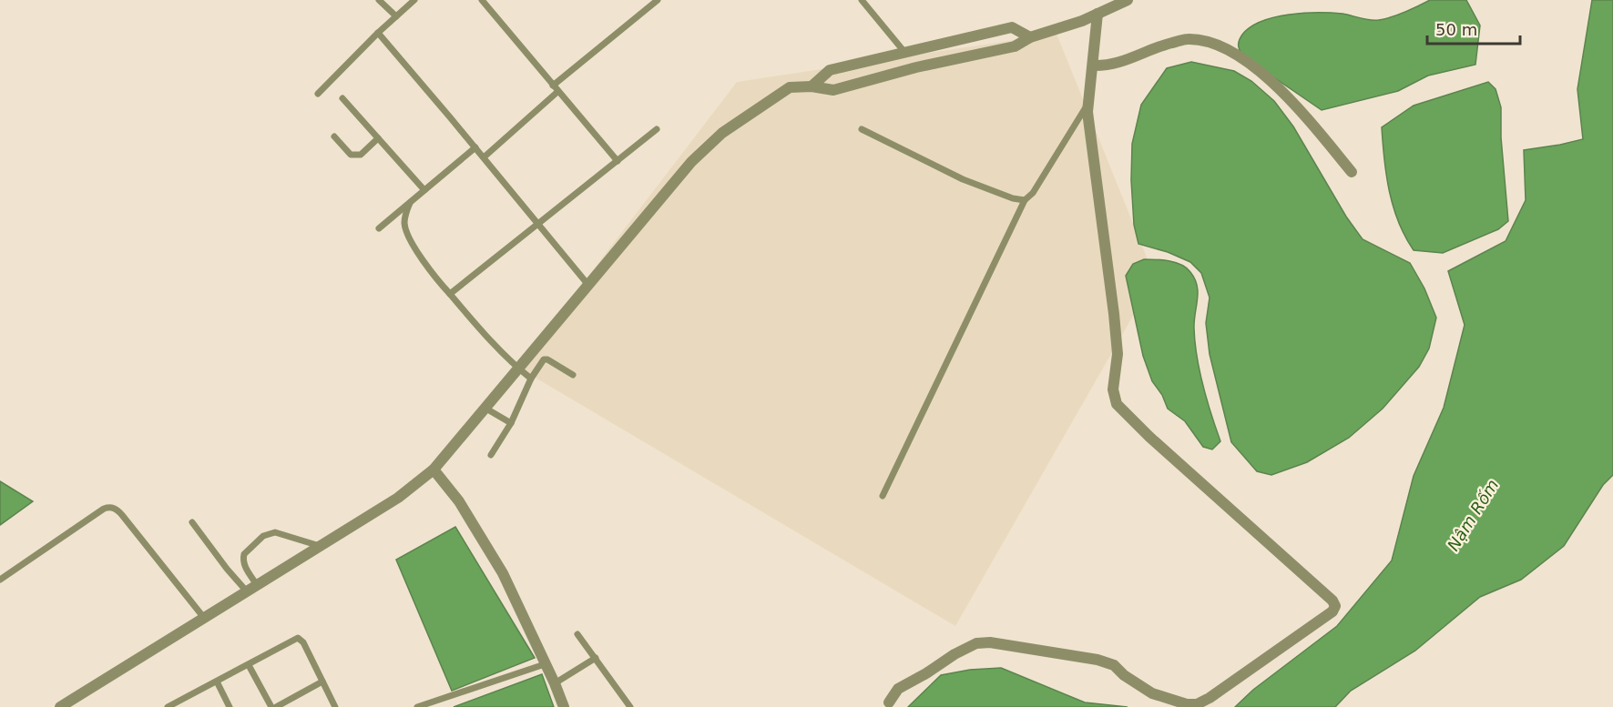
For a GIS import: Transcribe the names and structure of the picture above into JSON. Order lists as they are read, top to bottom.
{
  "water": ["Nậm Rốm"],
  "scale_bar": "50 m"
}
